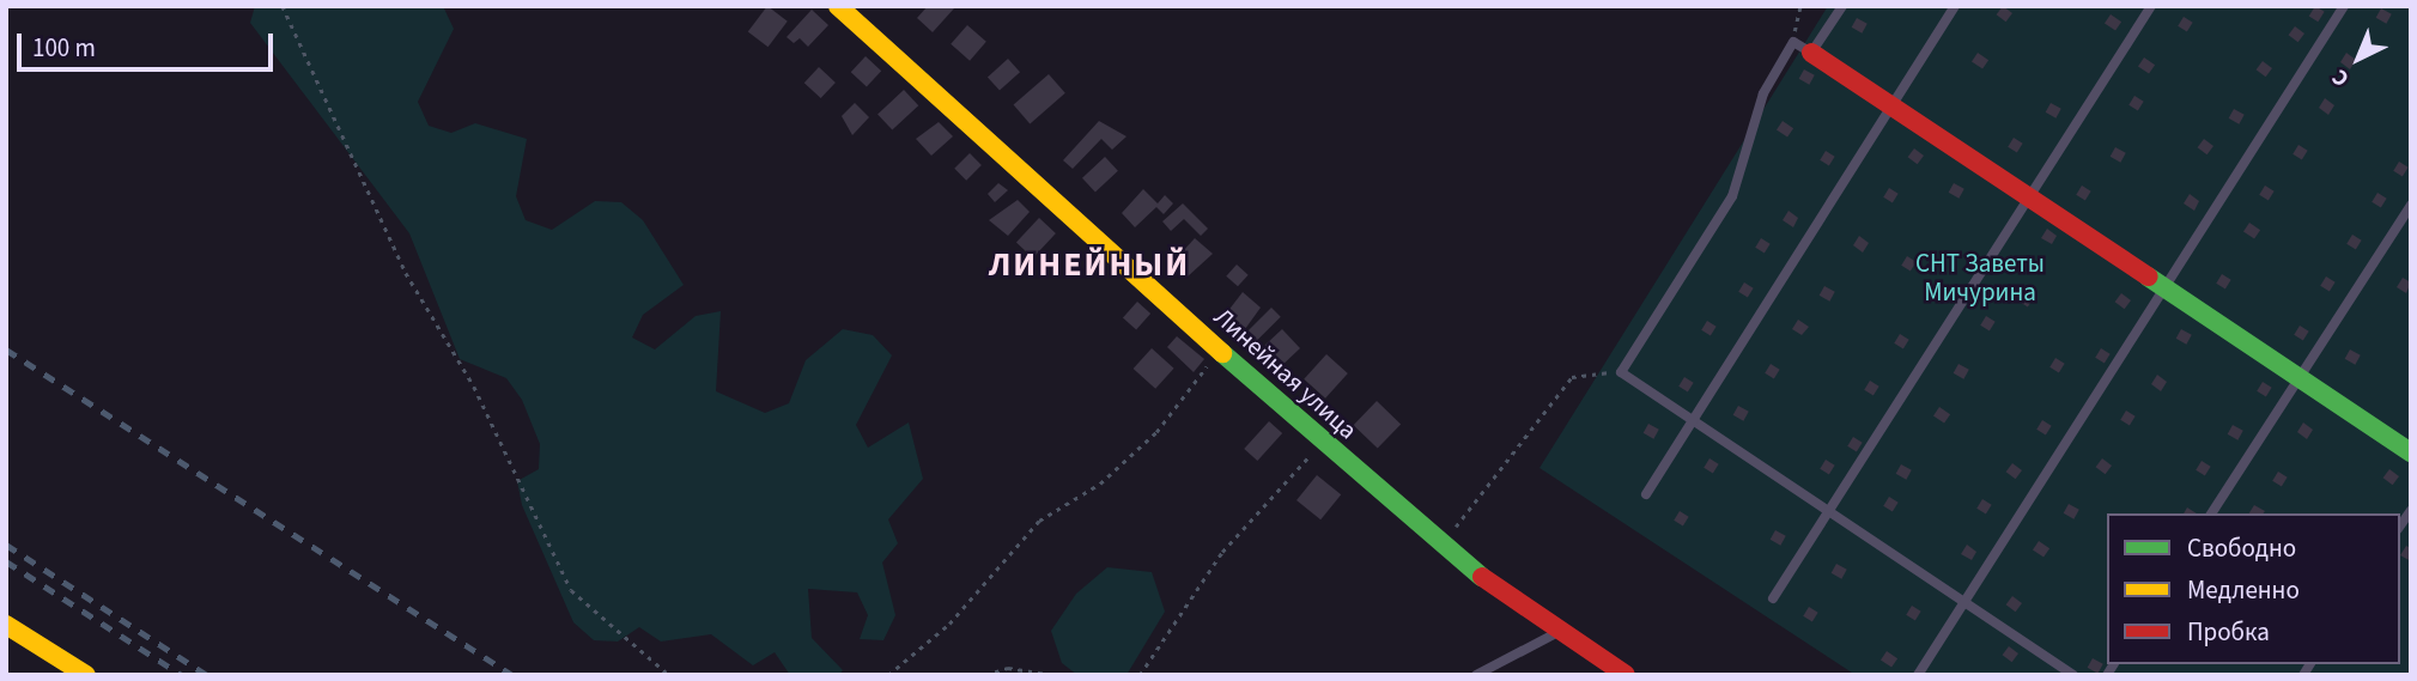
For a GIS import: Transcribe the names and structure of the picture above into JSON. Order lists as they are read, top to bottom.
{
  "streets": {
    "street": ["Линейная улица"]
  },
  "districts": ["ЛИНЕЙНЫЙ"],
  "parks": ["СНТ Заветы Мичурина"],
  "legend": ["Свободно", "Медленно", "Пробка"],
  "scale_bar": "100 m",
  "north": "bottom left"
}
